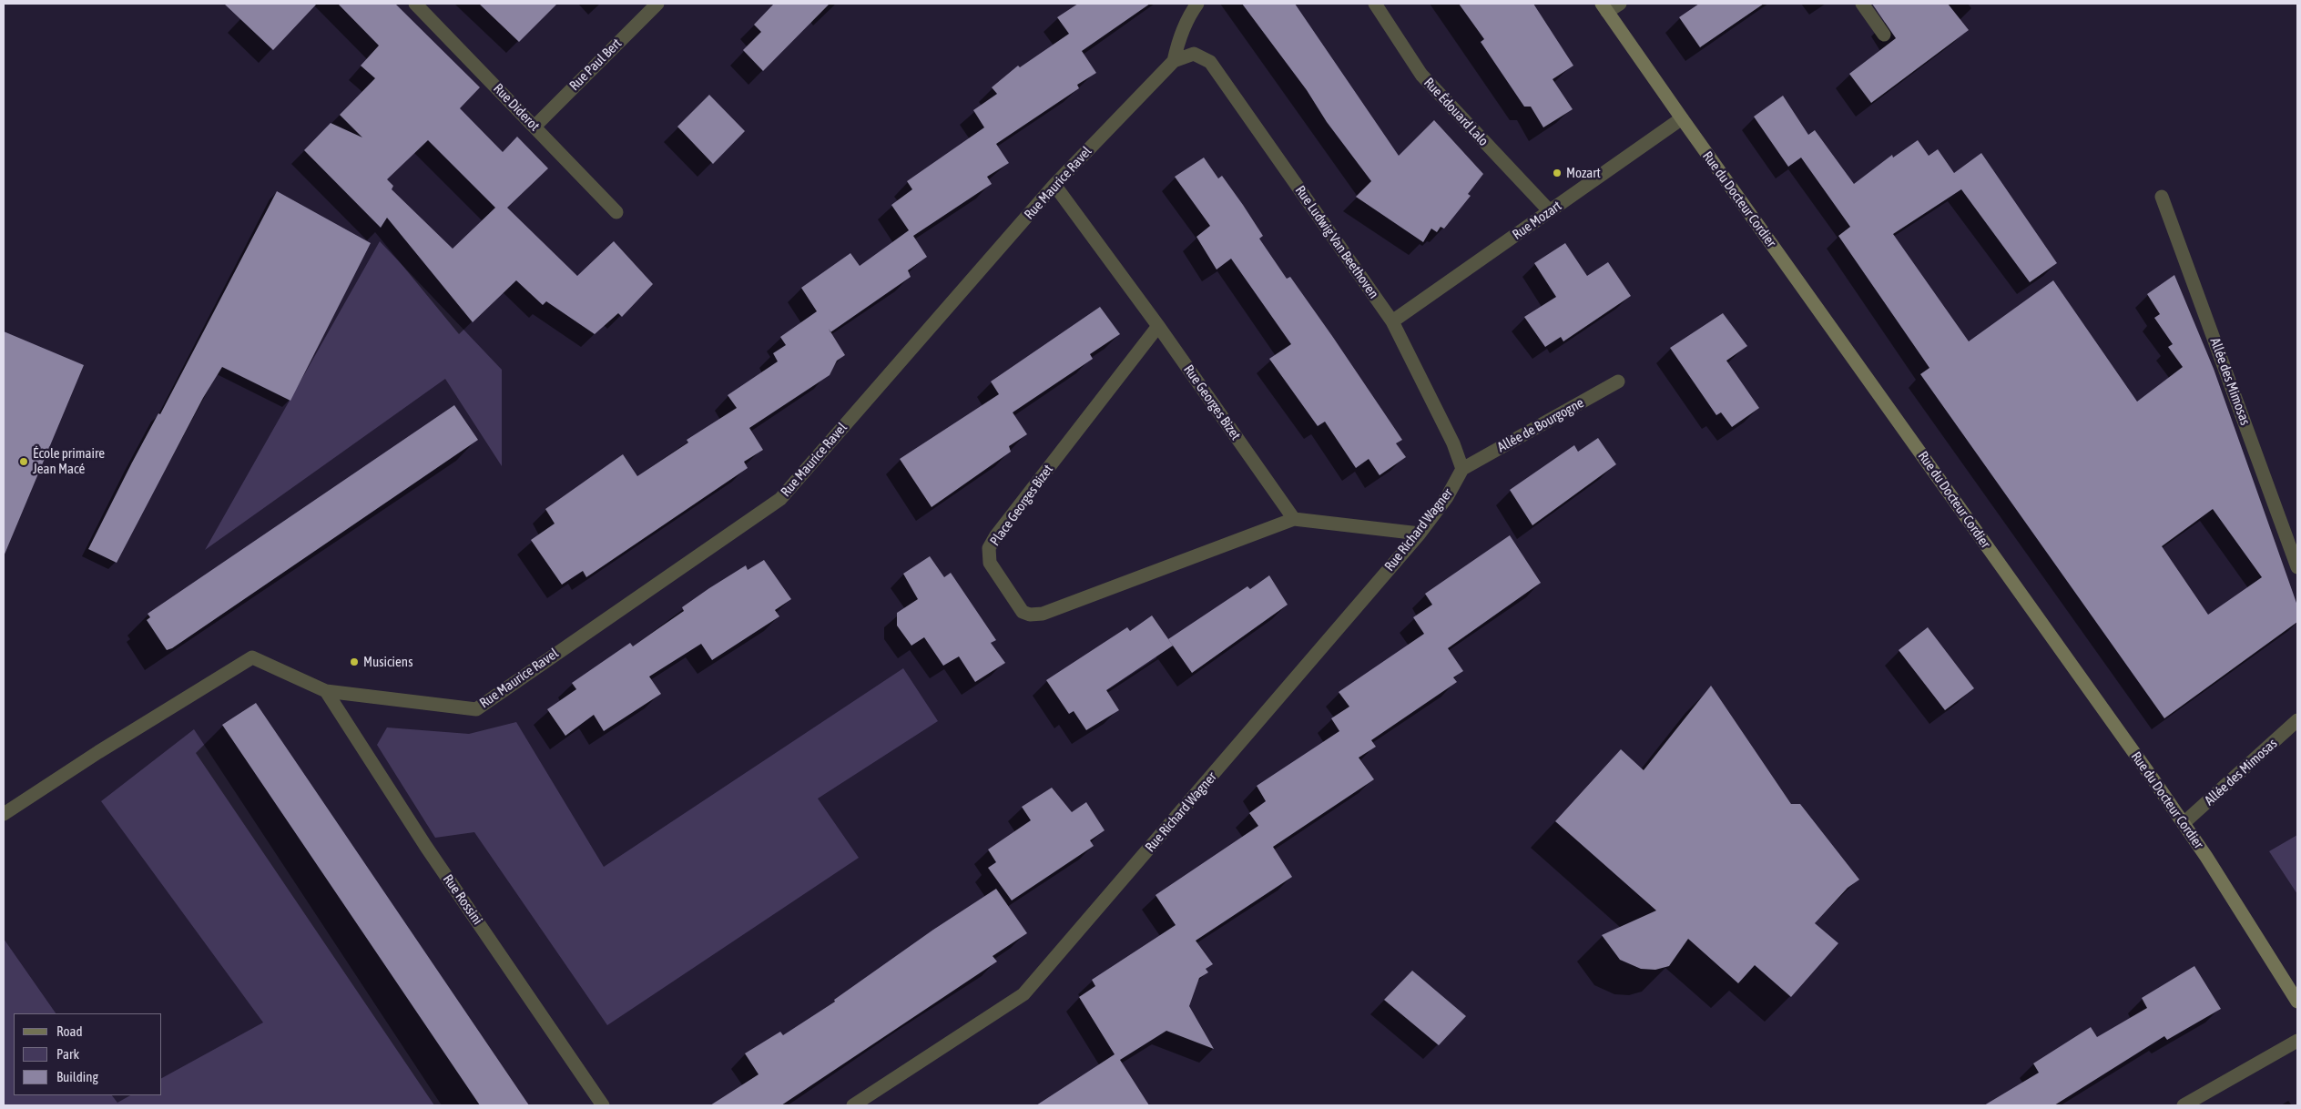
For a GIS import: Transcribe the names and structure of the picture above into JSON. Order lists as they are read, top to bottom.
{
  "streets": {
    "street": [
      "Rue Paul Bert",
      "Rue Diderot",
      "Rue Édouard Lalo",
      "Rue Maurice Ravel",
      "Rue du Docteur Cordier",
      "Rue Mozart",
      "Rue Ludwig Van Beethoven",
      "Allée des Mimosas",
      "Rue Georges Bizet",
      "Allée de Bourgogne",
      "Place Georges Bizet",
      "Rue Richard Wagner",
      "Rue Rossini"
    ]
  },
  "crossings": [
    ["Rue Paul Bert", "Rue Diderot"],
    ["Rue Édouard Lalo", "Rue Mozart"],
    ["Rue Maurice Ravel", "Rue Ludwig Van Beethoven"],
    ["Rue Maurice Ravel", "Rue Georges Bizet"],
    ["Rue Maurice Ravel", "Rue Rossini"],
    ["Rue du Docteur Cordier", "Rue Mozart"],
    ["Rue du Docteur Cordier", "Allée des Mimosas"],
    ["Rue Mozart", "Rue Ludwig Van Beethoven"],
    ["Rue Ludwig Van Beethoven", "Allée de Bourgogne"],
    ["Rue Ludwig Van Beethoven", "Rue Richard Wagner"],
    ["Rue Georges Bizet", "Place Georges Bizet"],
    ["Allée de Bourgogne", "Rue Richard Wagner"]
  ],
  "places": ["Mozart", "École primaire Jean Macé", "Musiciens"],
  "legend": ["Road", "Park", "Building"]
}
